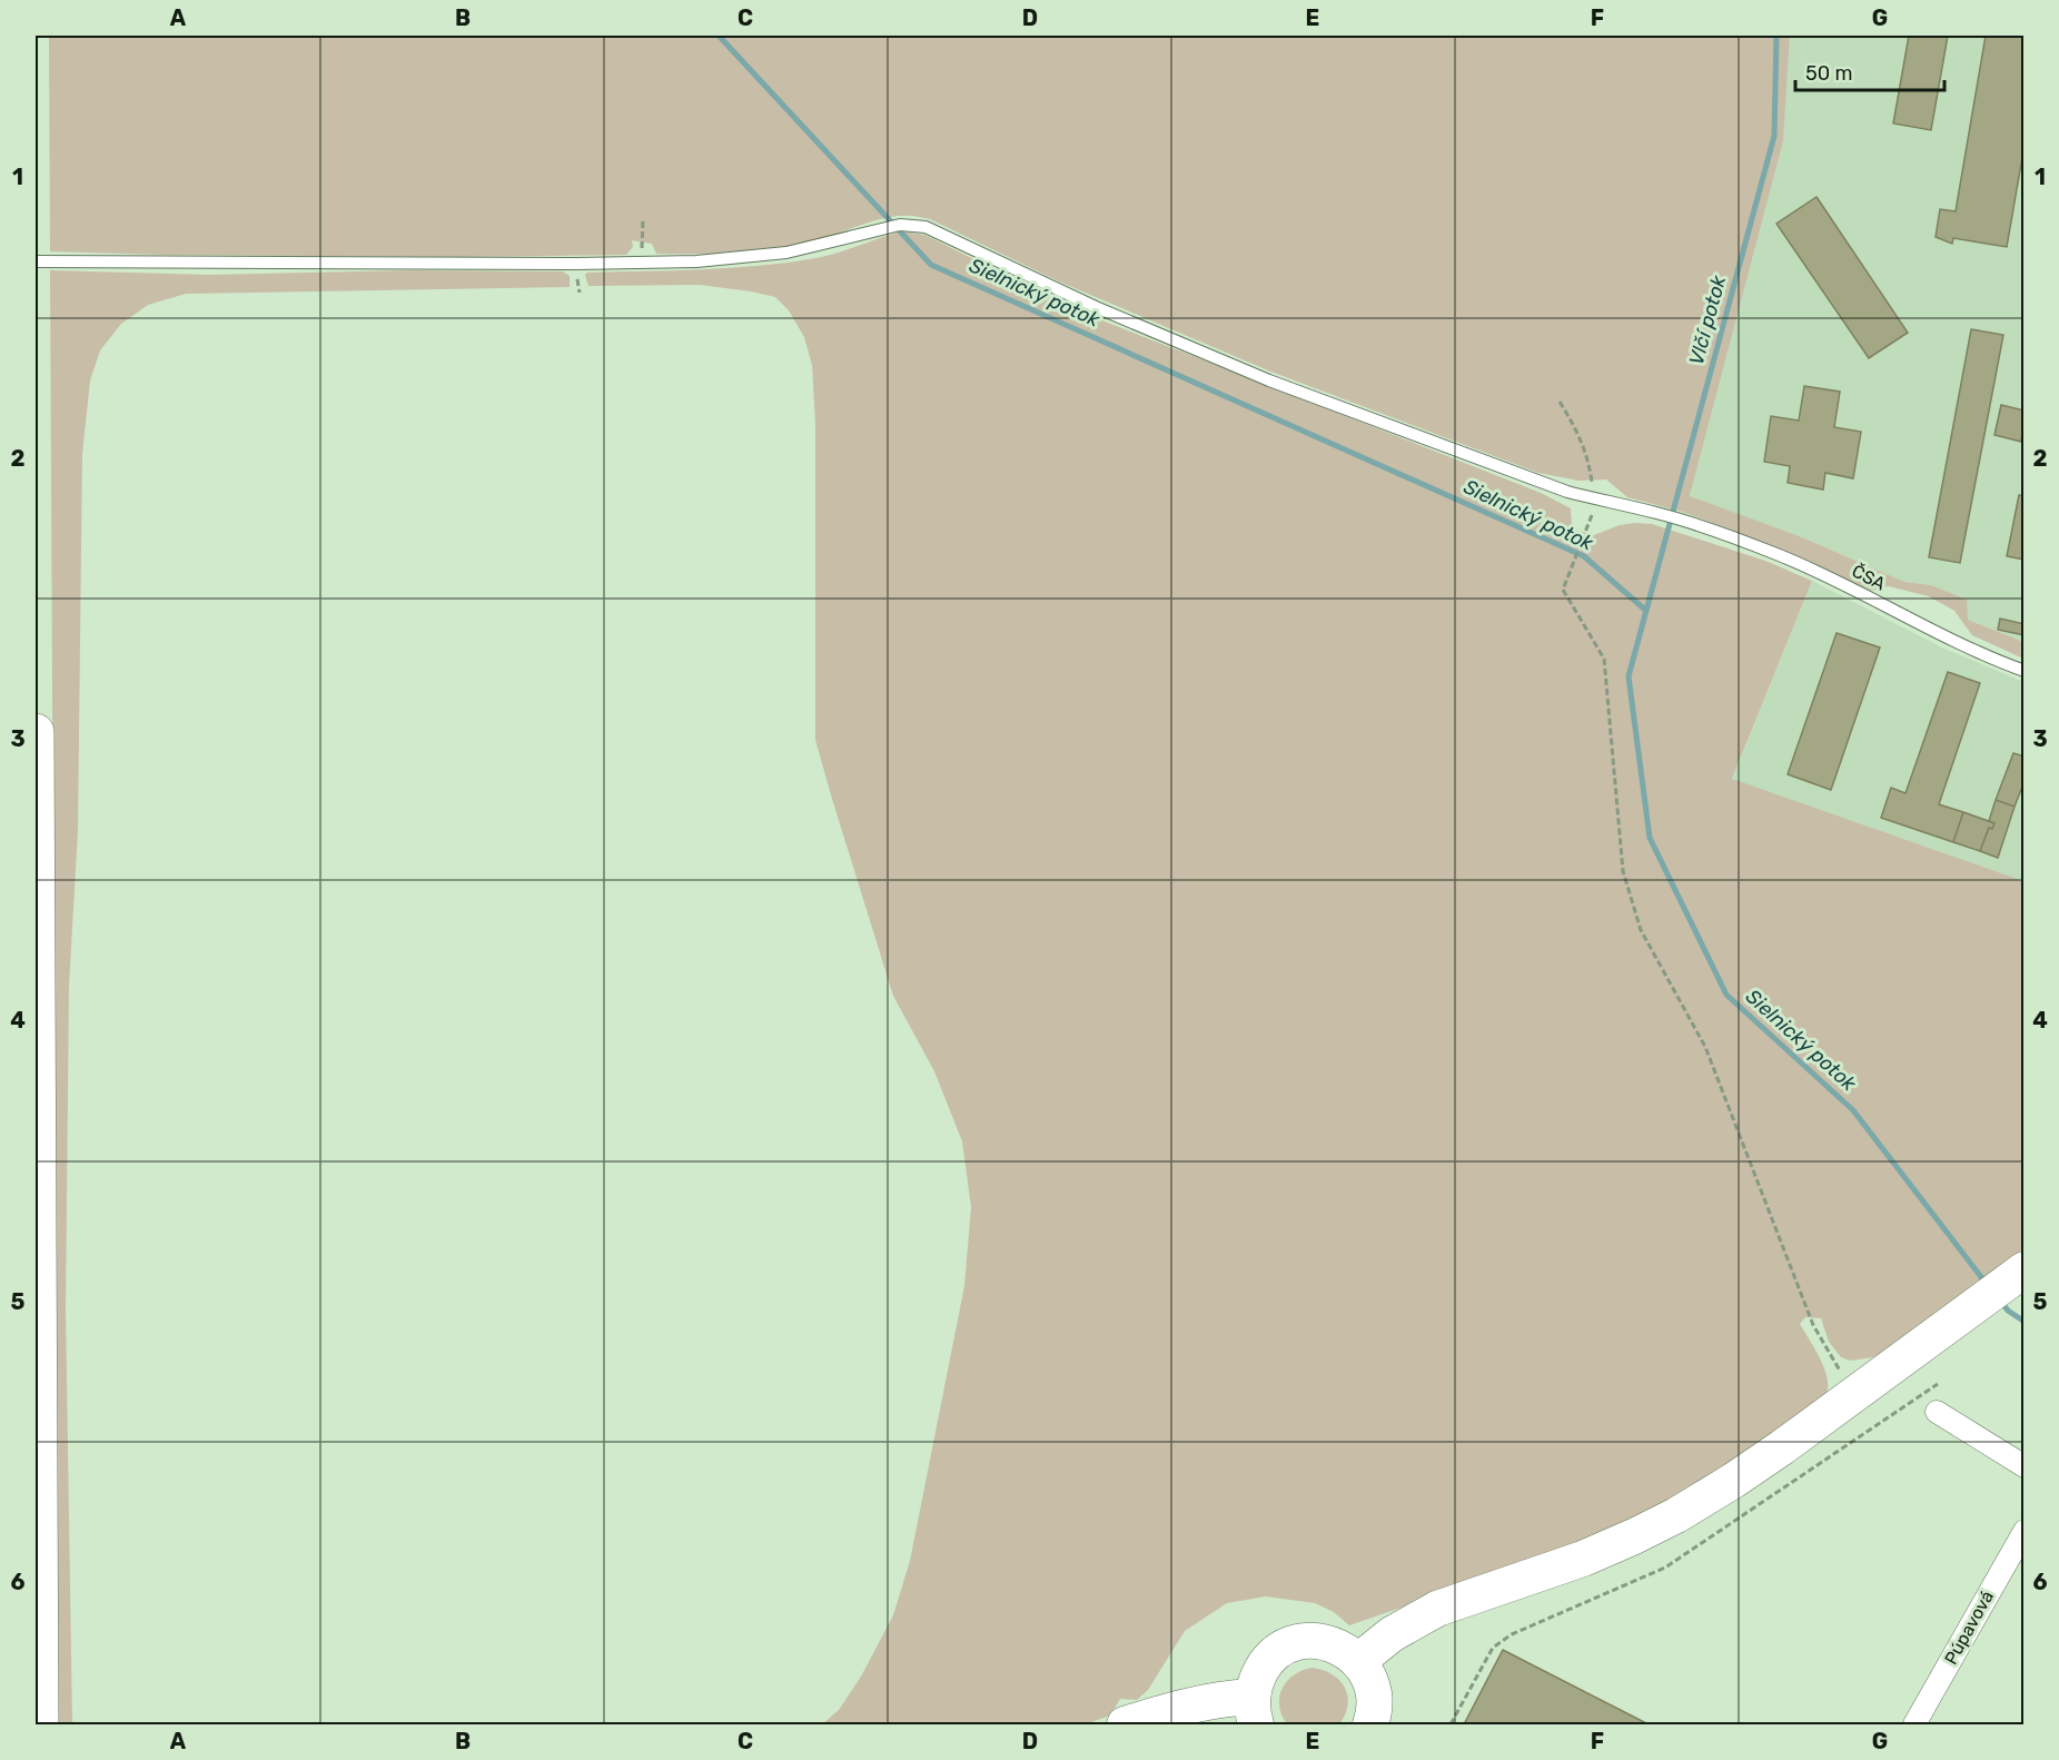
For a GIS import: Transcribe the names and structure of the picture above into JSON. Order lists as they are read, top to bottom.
{
  "streets": {
    "street": ["Púpavová"],
    "lane": ["ČSA"]
  },
  "water": ["Sielnický potok", "Vlčí potok"],
  "scale_bar": "50 m",
  "grid": {
    "columns": [
      "A",
      "B",
      "C",
      "D",
      "E",
      "F",
      "G"
    ],
    "rows": [
      "1",
      "2",
      "3",
      "4",
      "5",
      "6"
    ]
  }
}
